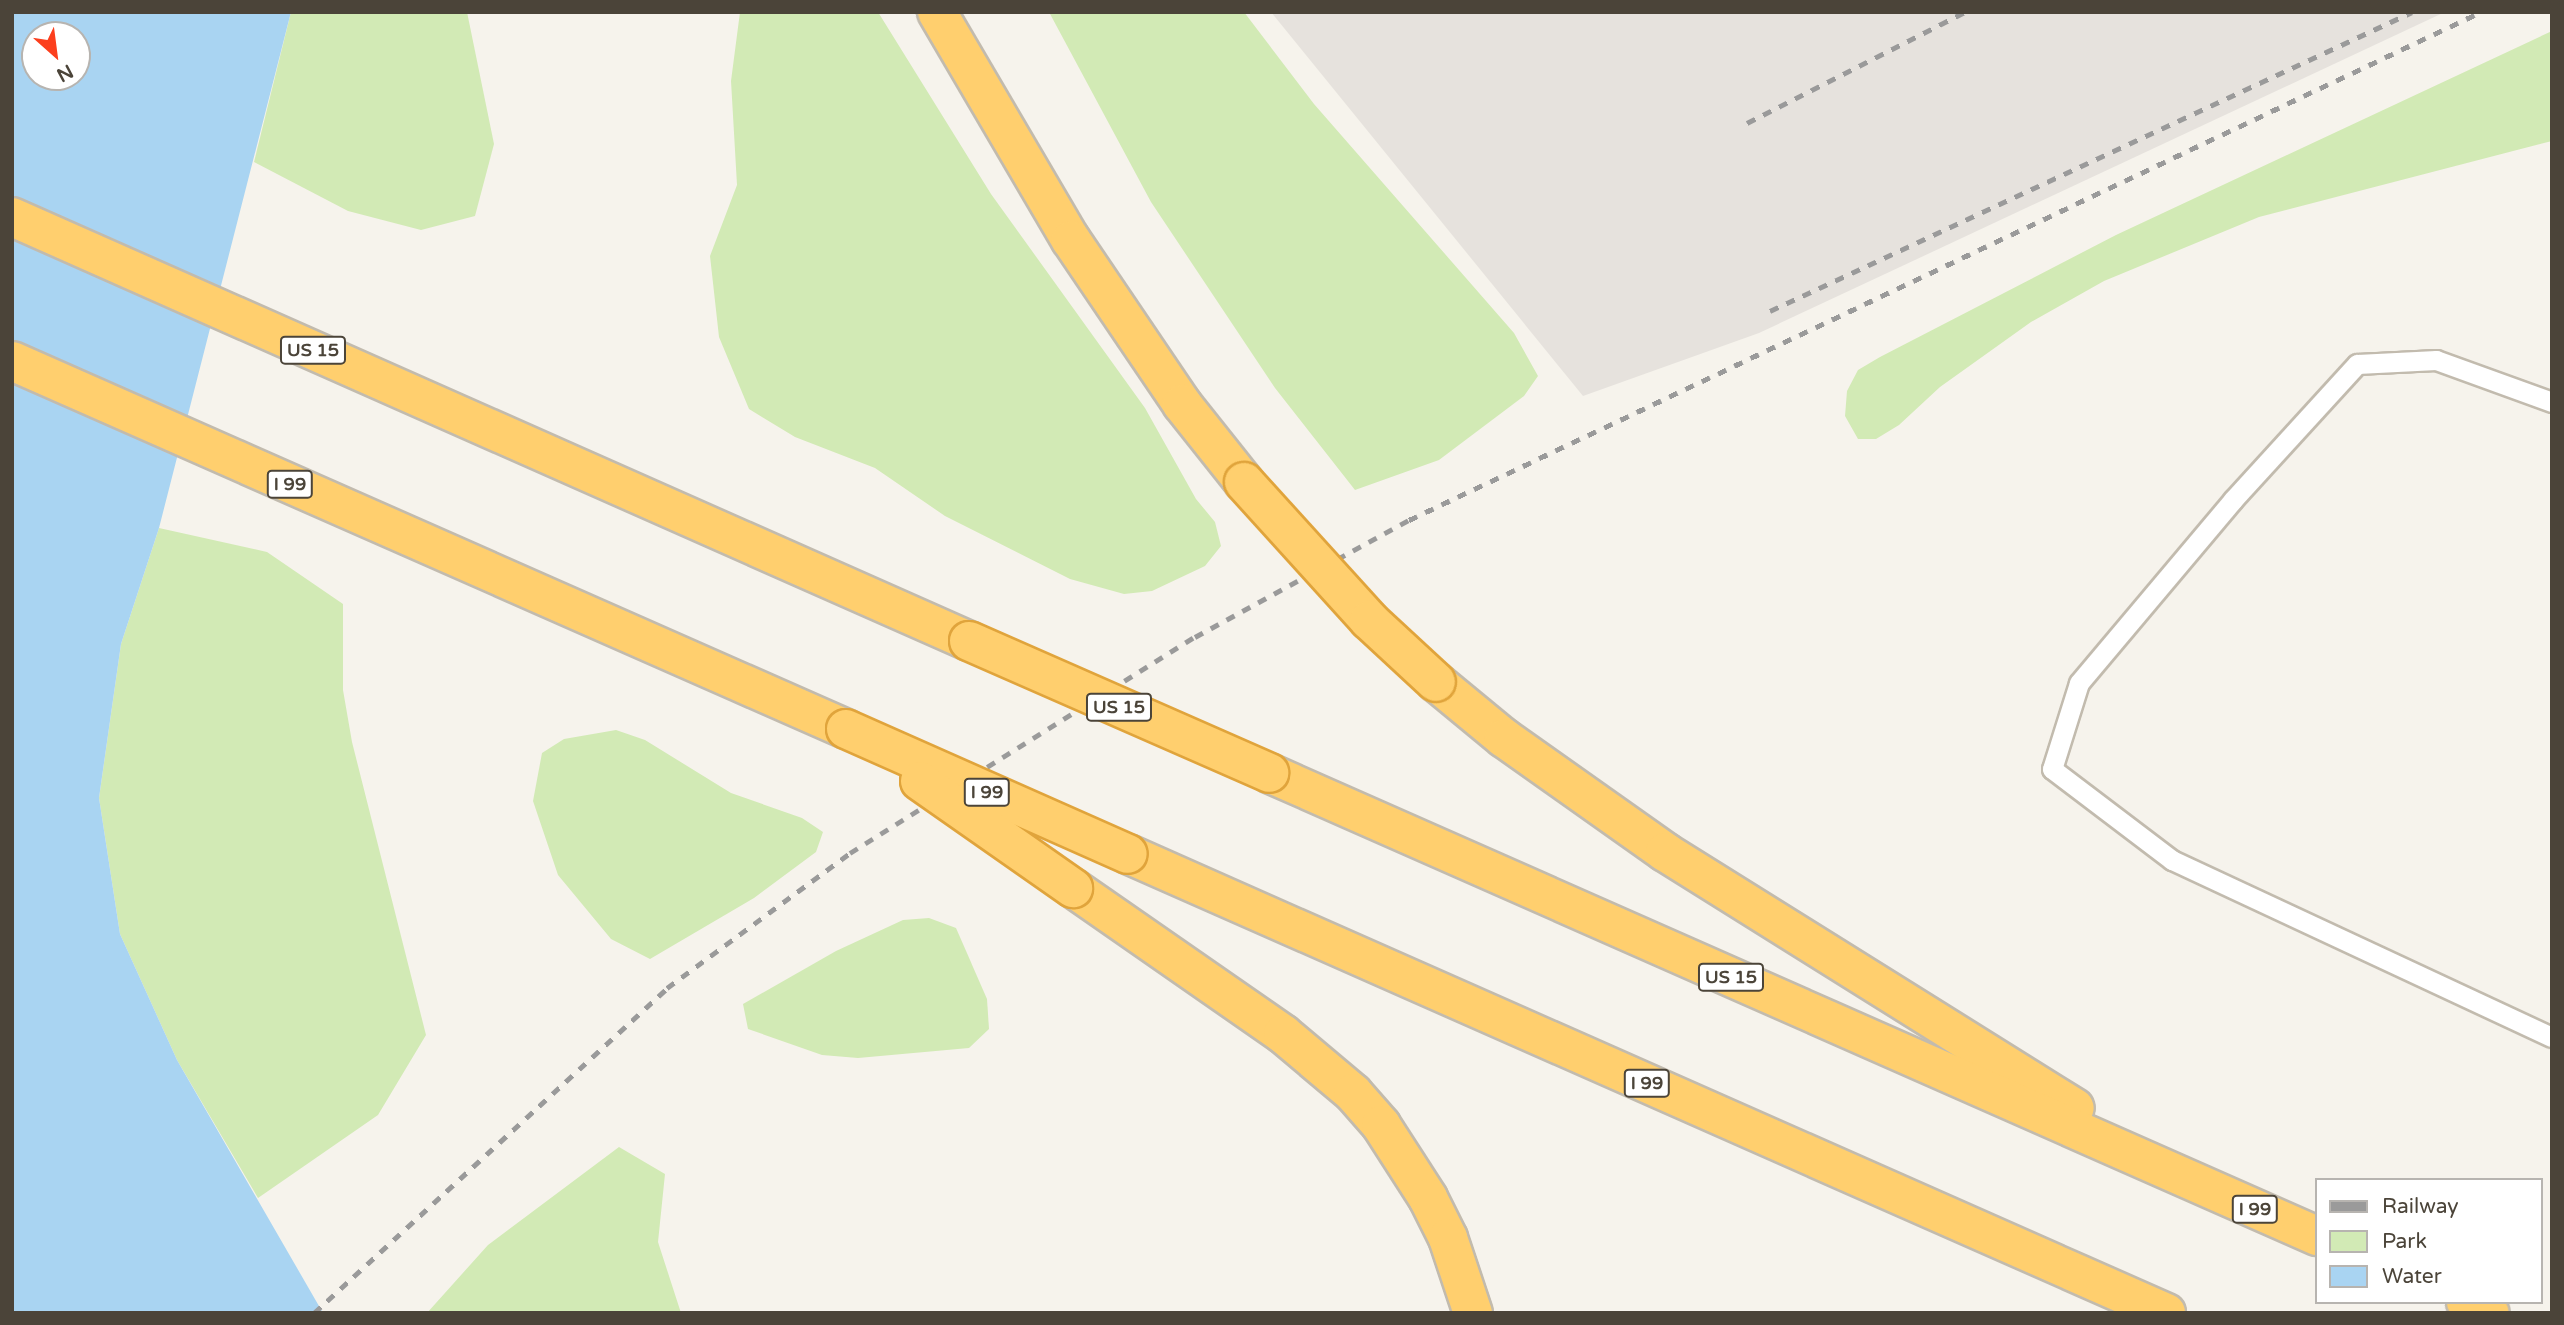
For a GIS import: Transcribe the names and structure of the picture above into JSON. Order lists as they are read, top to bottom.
{
  "streets": {
    "highway": ["US 15", "I 99"]
  },
  "crossings": [
    ["US 15", "I 99"]
  ],
  "legend": ["Railway", "Park", "Water"],
  "north": "bottom right"
}
